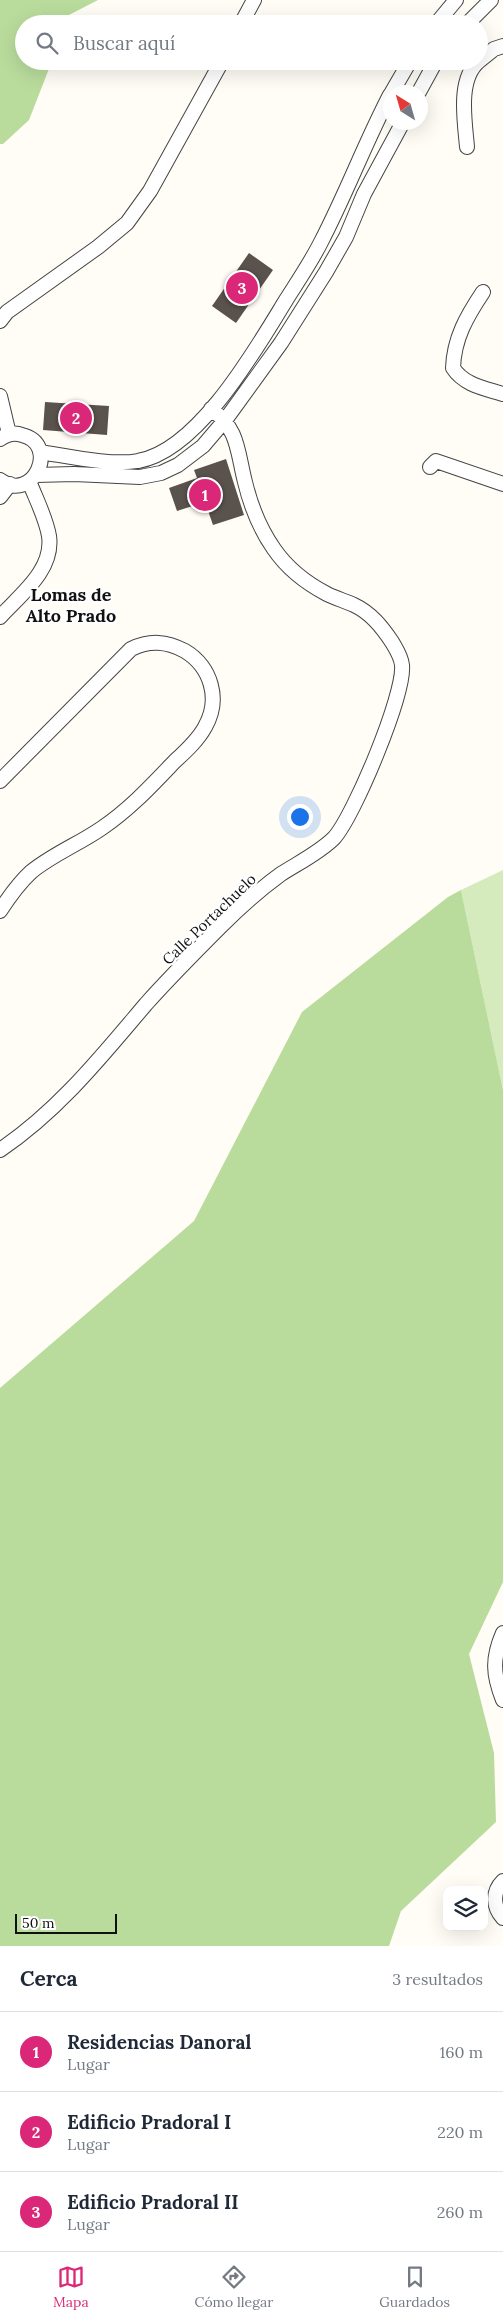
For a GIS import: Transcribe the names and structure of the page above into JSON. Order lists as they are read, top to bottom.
{
  "streets": {
    "street": ["Calle Portachuelo"]
  },
  "districts": ["Lomas de Alto Prado"],
  "scale_bar": "50 m",
  "north": "top left",
  "page": {
    "search": "Buscar aquí",
    "pins": ["3", "2", "1"],
    "scale": "50 m",
    "heading": ["Cerca", "3 resultados"],
    "list": [
      {
        "mark": "1",
        "name": "Residencias Danoral",
        "note": "Lugar",
        "value": "160 m"
      },
      {
        "mark": "2",
        "name": "Edificio Pradoral I",
        "note": "Lugar",
        "value": "220 m"
      },
      {
        "mark": "3",
        "name": "Edificio Pradoral II",
        "note": "Lugar",
        "value": "260 m"
      }
    ],
    "nav": ["Mapa", "Cómo llegar", "Guardados"]
  }
}
